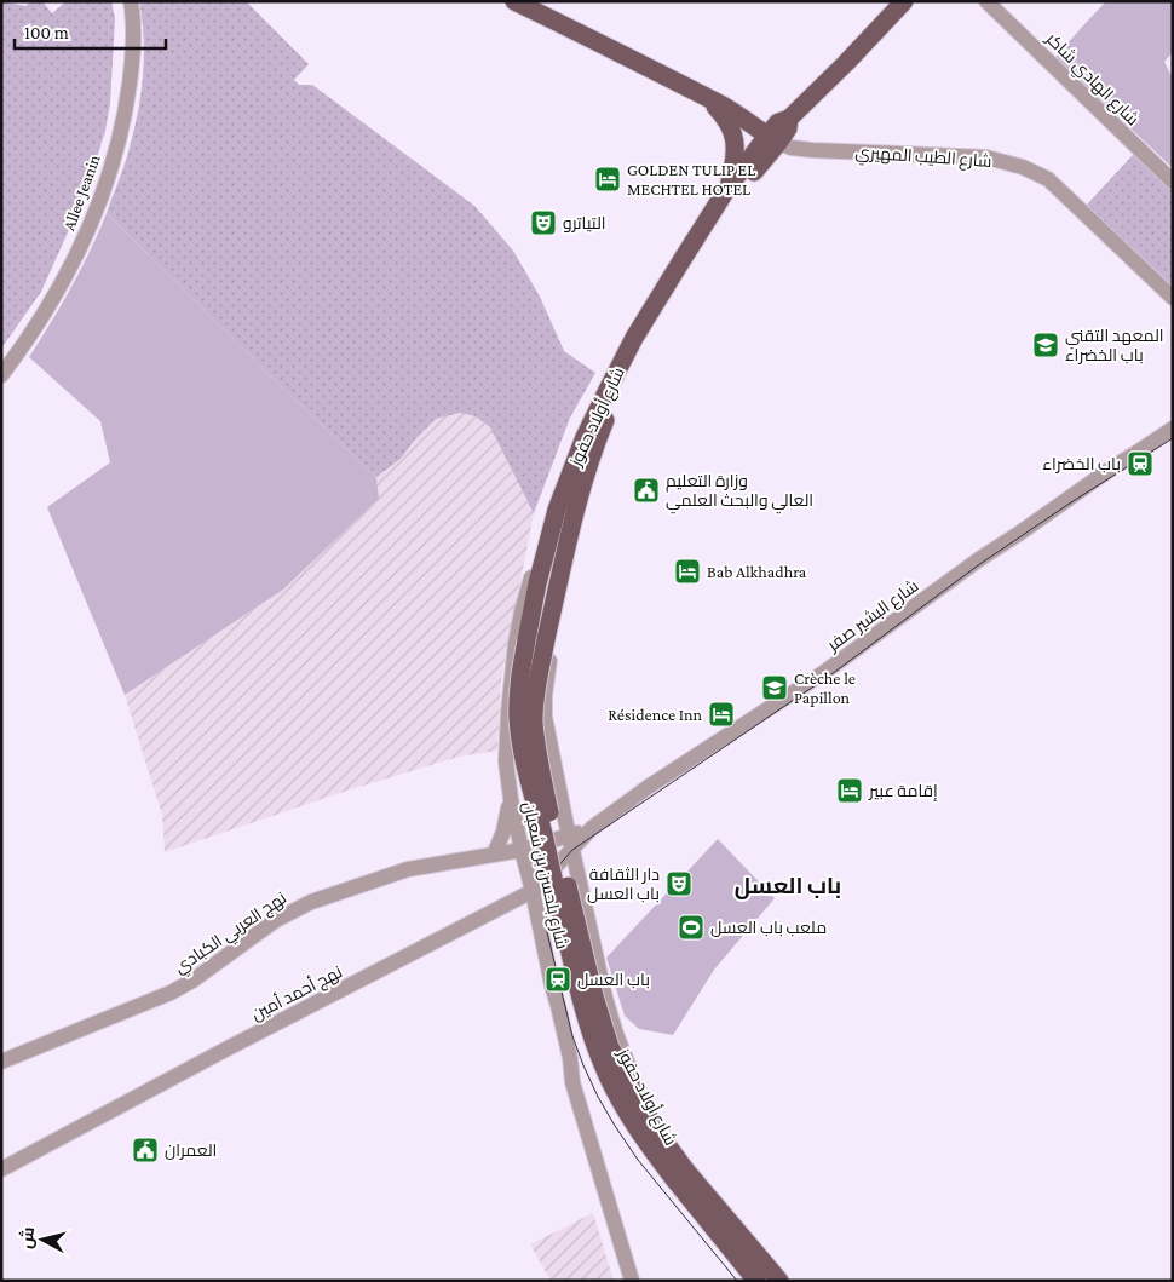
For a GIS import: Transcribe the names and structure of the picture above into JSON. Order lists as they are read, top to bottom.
{
  "streets": {
    "main road": ["شارع الطيب المهيري", "شارع أولاد حفوز"],
    "street": [
      "شارع الهادي شاكر",
      "Allee Jeanin",
      "شارع البشير صفر",
      "شارع بلحسن بن شعبان",
      "نهج العربي الكبادي",
      "نهج أحمد أمين"
    ]
  },
  "crossings": [
    ["شارع الطيب المهيري", "شارع أولاد حفوز"],
    ["شارع أولاد حفوز", "شارع بلحسن بن شعبان"],
    ["شارع أولاد حفوز", "نهج العربي الكبادي"],
    ["شارع أولاد حفوز", "نهج أحمد أمين"],
    ["شارع البشير صفر", "نهج أحمد أمين"],
    ["شارع بلحسن بن شعبان", "نهج العربي الكبادي"],
    ["شارع بلحسن بن شعبان", "نهج أحمد أمين"],
    ["نهج العربي الكبادي", "نهج أحمد أمين"]
  ],
  "districts": ["باب العسل"],
  "places": {
    "hotel": [
      "GOLDEN TULIP EL MECHTEL HOTEL",
      "Bab Alkhadhra",
      "Résidence Inn",
      "إقامة عبير"
    ],
    "theatre": ["التياترو", "دار الثقافة باب العسل"],
    "school or university": ["المعهد التقني باب الخضراء", "Crèche le Papillon"],
    "station": ["باب الخضراء", "باب العسل"],
    "public building": ["وزارة التعليم العالي والبحث العلمي", "العمران"],
    "sports": ["ملعب باب العسل"]
  },
  "scale_bar": "100 m",
  "north": "left"
}
